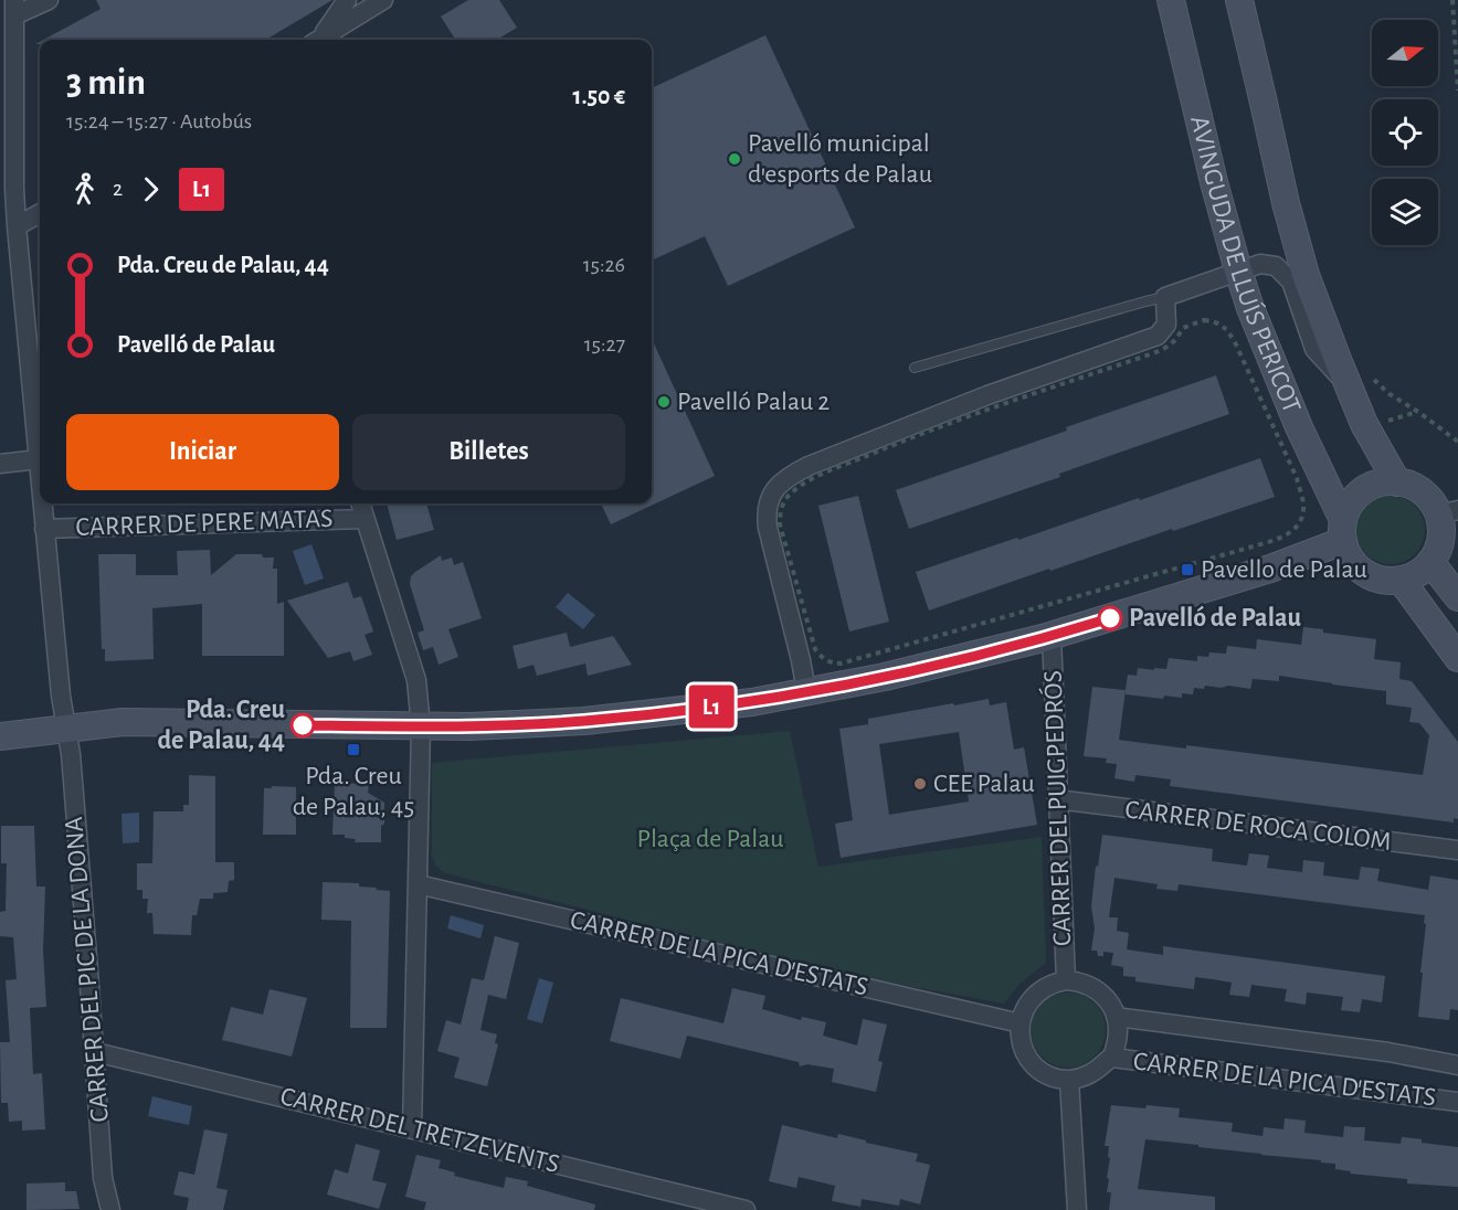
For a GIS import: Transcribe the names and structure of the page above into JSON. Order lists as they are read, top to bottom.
{
  "streets": {
    "street": [
      "AVINGUDA DE LLUÍS PERICOT",
      "CARRER DE PERE MATAS",
      "CARRER DEL PUIGPEDRÓS",
      "CARRER DE ROCA COLOM",
      "CARRER DE LA PICA D'ESTATS",
      "CARRER DEL PIC DE LA DONA",
      "CARRER DEL TRETZEVENTS"
    ]
  },
  "crossings": [
    ["CARRER DE PERE MATAS", "CARRER DEL PIC DE LA DONA"],
    ["CARRER DEL PUIGPEDRÓS", "CARRER DE ROCA COLOM"],
    ["CARRER DEL PUIGPEDRÓS", "CARRER DE LA PICA D'ESTATS"],
    ["CARRER DEL PIC DE LA DONA", "CARRER DEL TRETZEVENTS"]
  ],
  "parks": ["Plaça de Palau"],
  "places": {
    "other": [
      "Pavelló municipal d'esports de Palau",
      "Pavelló Palau 2",
      "Pavelló de Palau",
      "Pda. Creu de Palau, 44",
      "CEE Palau"
    ],
    "transit": ["Pavello de Palau", "Pda. Creu de Palau, 45"]
  },
  "lines": ["bus line L1"],
  "north": "right",
  "page": {
    "on_map": "L1",
    "heading": ["3 min", "15:24 – 15:27 · Autobús", "1.50 €"],
    "legs": ["2", "L1"],
    "list": [
      {
        "name": "Pda. Creu de Palau, 44",
        "value": "15:26"
      },
      {
        "name": "Pavelló de Palau",
        "value": "15:27"
      }
    ],
    "buttons": ["Iniciar", "Billetes"]
  }
}
